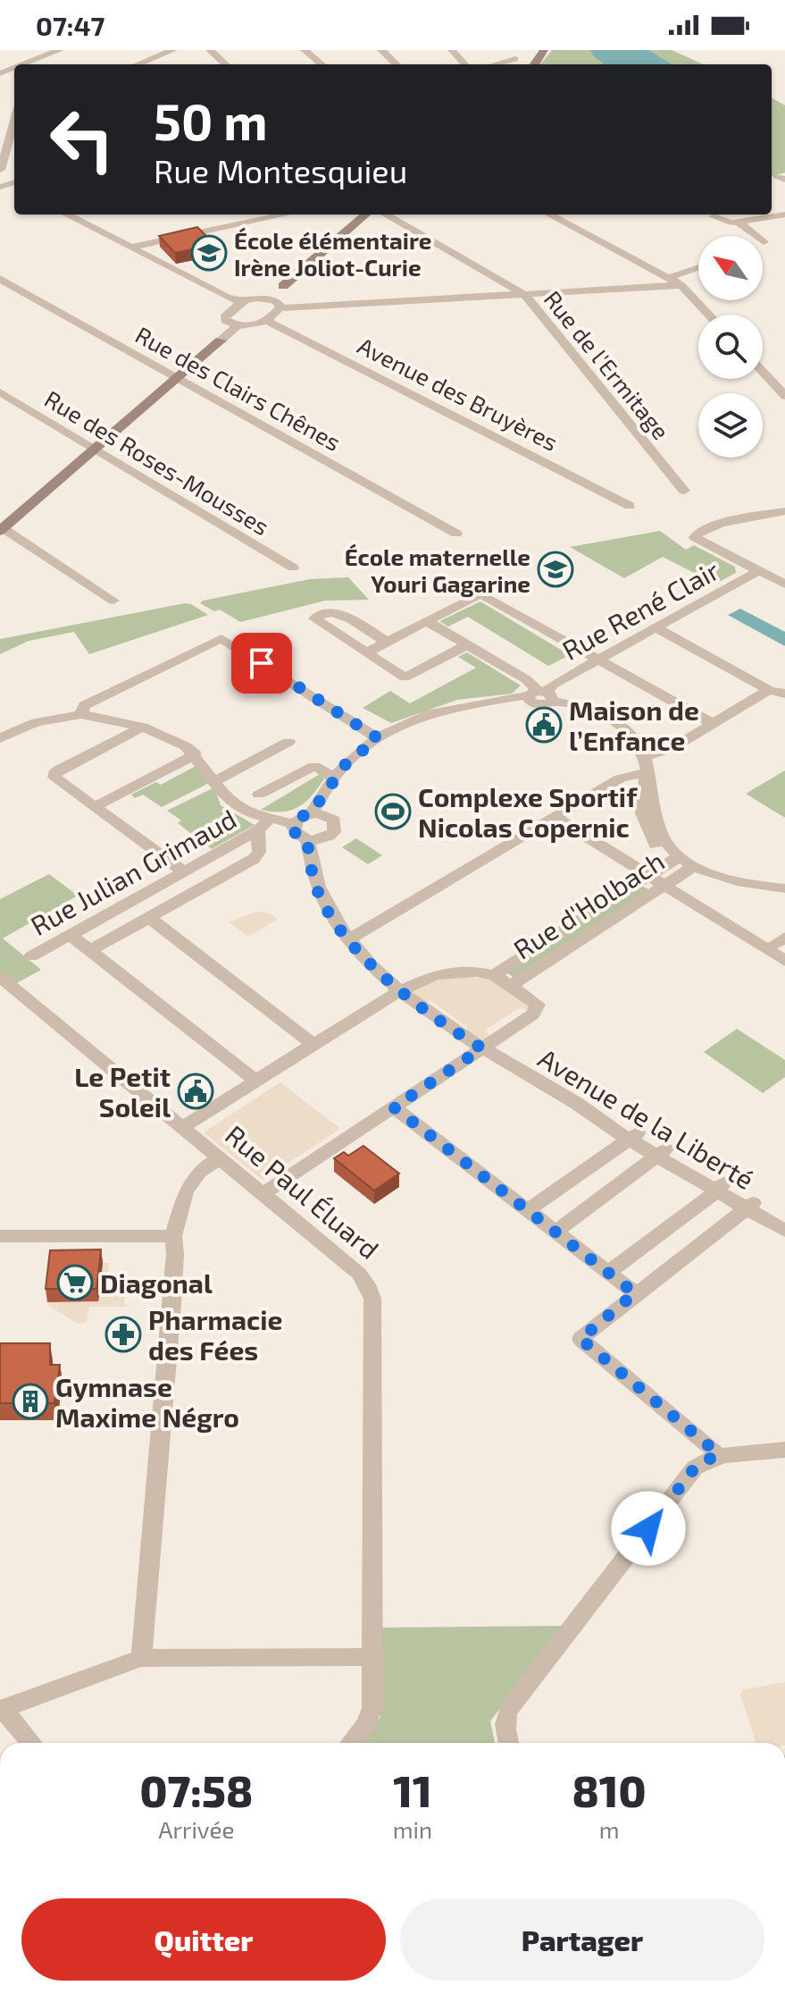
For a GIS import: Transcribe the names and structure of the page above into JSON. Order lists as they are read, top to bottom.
{
  "streets": {
    "street": [
      "Rue de l'Ermitage",
      "Rue des Clairs Chênes",
      "Avenue des Bruyères",
      "Rue des Roses-Mousses",
      "Rue René Clair",
      "Rue Julian Grimaud",
      "Rue d'Holbach",
      "Avenue de la Liberté",
      "Rue Paul Éluard"
    ]
  },
  "places": {
    "school or university": ["École élémentaire Irène Joliot-Curie", "École maternelle Youri Gagarine"],
    "public building": ["Maison de l’Enfance", "Le Petit Soleil"],
    "sports": ["Complexe Sportif Nicolas Copernic"],
    "supermarket": ["Diagonal"],
    "pharmacy": ["Pharmacie des Fées"],
    "building": ["Gymnase Maxime Négro"]
  },
  "north": "top left",
  "page": {
    "status": "07:47",
    "turn": ["50 m", "Rue Montesquieu"],
    "eta": [
      "07:58",
      "Arrivée",
      "11",
      "min",
      "810",
      "m"
    ],
    "buttons": ["Quitter", "Partager"]
  }
}
